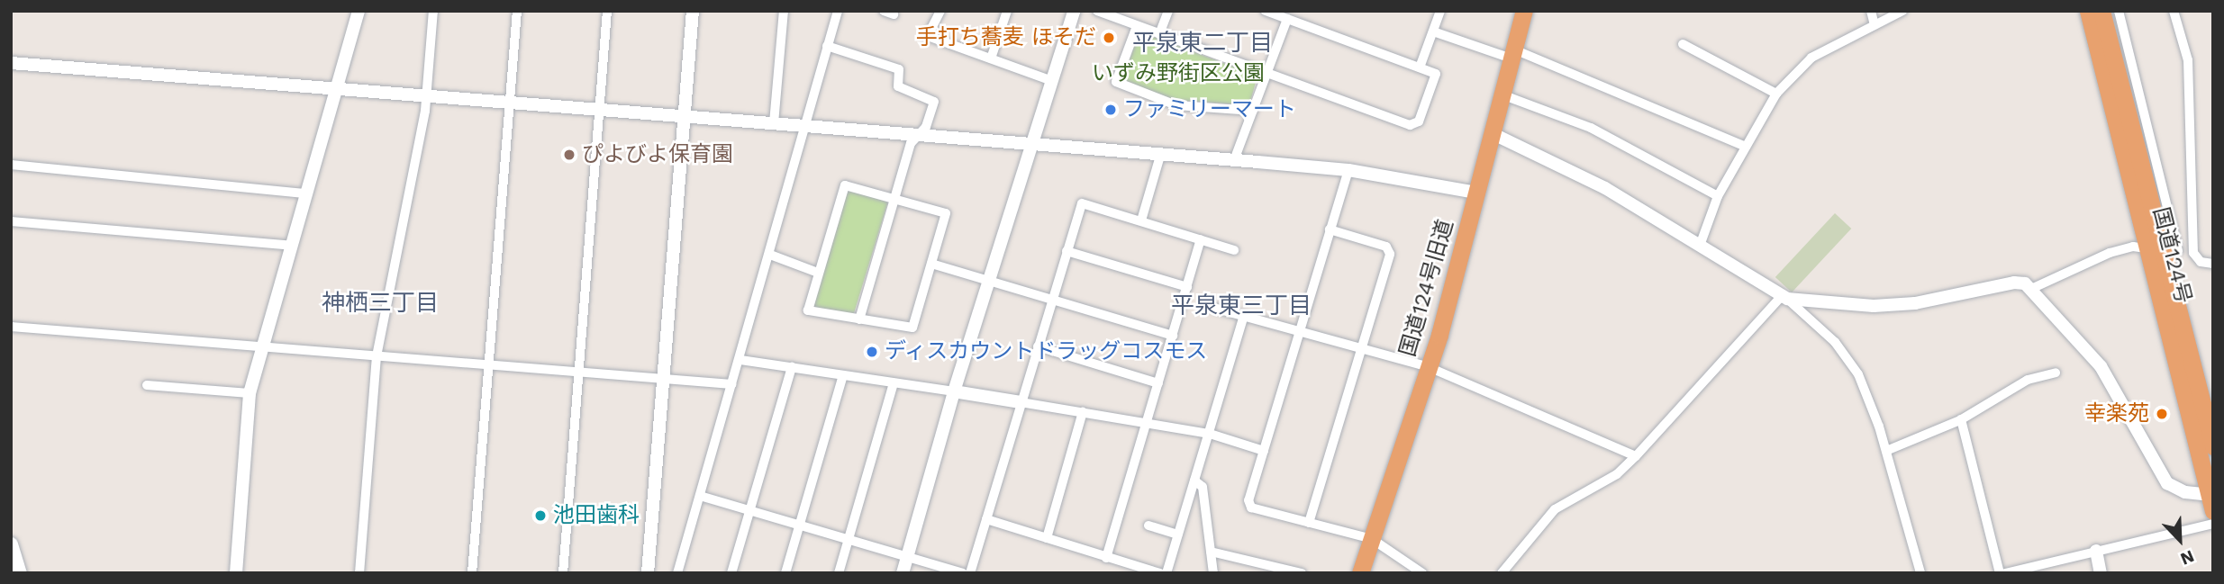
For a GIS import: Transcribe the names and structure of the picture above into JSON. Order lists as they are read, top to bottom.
{
  "streets": {
    "highway": ["国道124号", "国道124号旧道"]
  },
  "districts": ["平泉東二丁目", "神栖三丁目", "平泉東三丁目"],
  "parks": ["いずみ野街区公園"],
  "places": [
    "手打ち蕎麦 ほそだ",
    "ファミリーマート",
    "ぴよびよ保育園",
    "ディスカウントドラッグコスモス",
    "幸楽苑",
    "池田歯科"
  ],
  "north": "bottom right"
}
